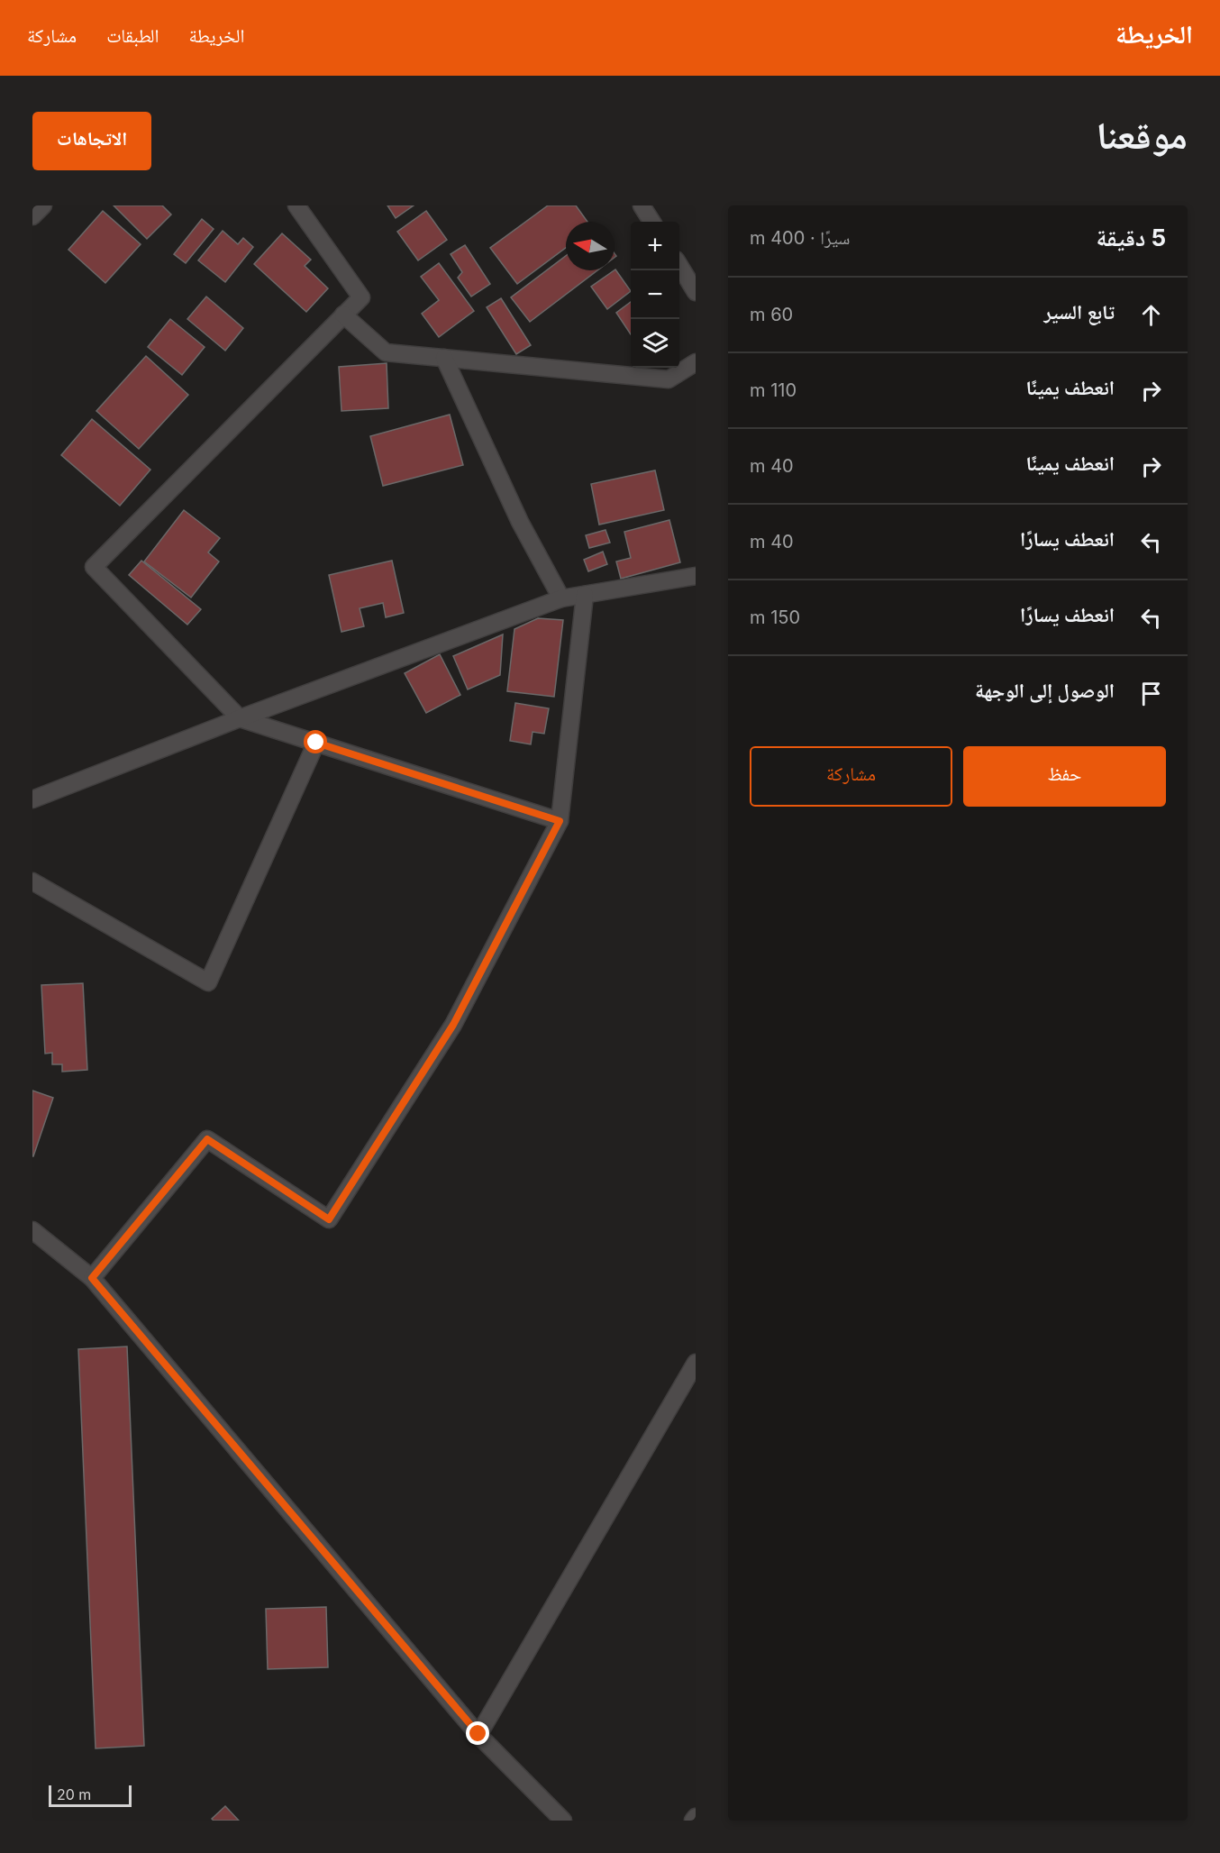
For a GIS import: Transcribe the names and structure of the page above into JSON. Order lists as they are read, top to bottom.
{
  "scale_bar": "20 m",
  "north": "left",
  "page": {
    "header": "الخريطة",
    "nav": ["الخريطة", "الطبقات", "مشاركة"],
    "title": "موقعنا",
    "buttons": [
      "الاتجاهات",
      ["حفظ", "مشاركة"]
    ],
    "heading": ["5 دقيقة", "سيرًا · 400 m"],
    "map_buttons": ["+", "−"],
    "list": [
      ["تابع السير", "60 m"],
      ["انعطف يمينًا", "110 m"],
      ["انعطف يمينًا", "40 m"],
      ["انعطف يسارًا", "40 m"],
      ["انعطف يسارًا", "150 m"],
      "الوصول إلى الوجهة"
    ],
    "scale": "20 m"
  }
}
